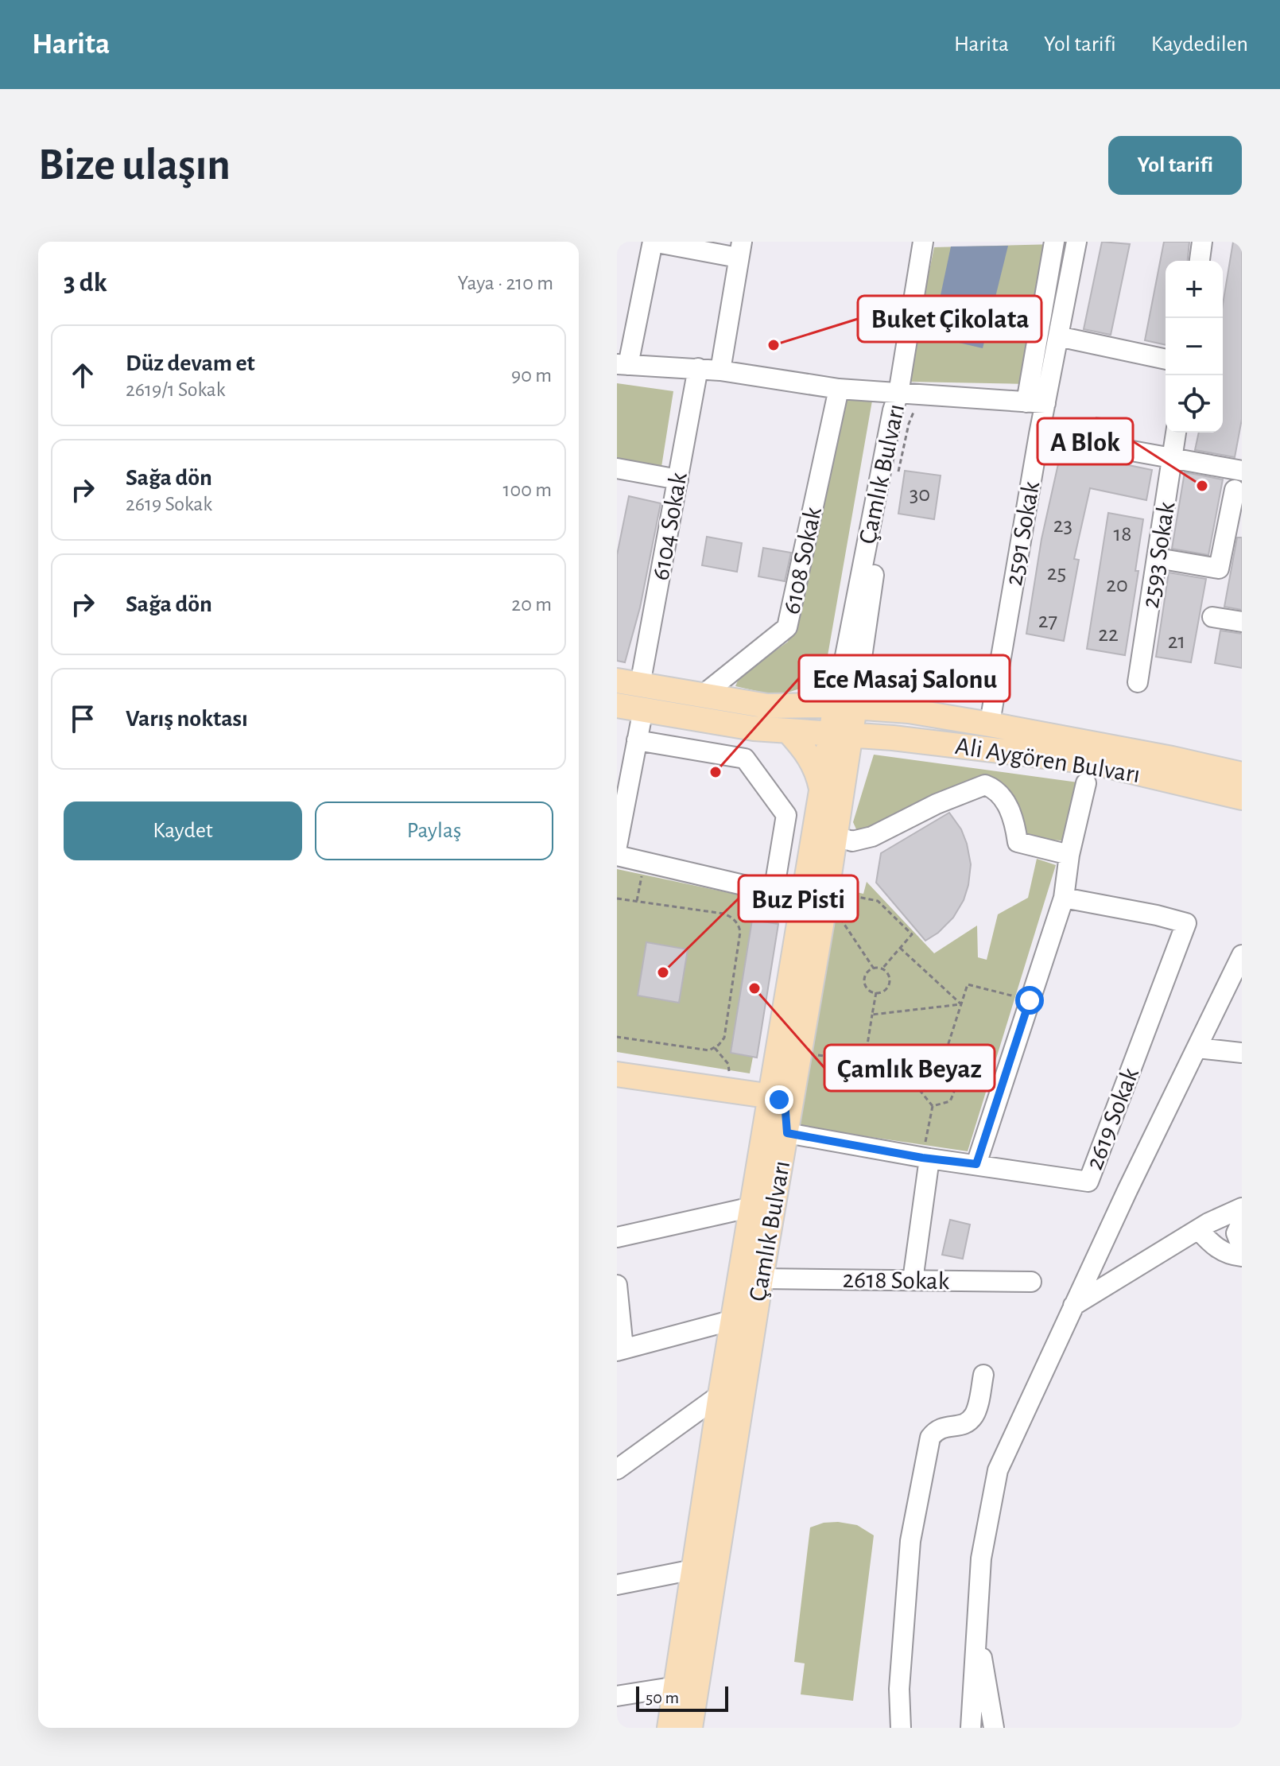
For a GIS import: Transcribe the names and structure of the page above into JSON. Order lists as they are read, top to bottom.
{
  "streets": {
    "main road": ["Çamlık Bulvarı", "Ali Aygören Bulvarı"],
    "street": [
      "6104 Sokak",
      "2591 Sokak",
      "2593 Sokak",
      "6108 Sokak",
      "2619 Sokak",
      "2618 Sokak"
    ]
  },
  "crossings": [
    ["Çamlık Bulvarı", "Ali Aygören Bulvarı"],
    ["Çamlık Bulvarı", "2619 Sokak"],
    ["Çamlık Bulvarı", "2618 Sokak"],
    ["6104 Sokak", "Ali Aygören Bulvarı"],
    ["6108 Sokak", "Ali Aygören Bulvarı"]
  ],
  "places": [
    "Buket Çikolata",
    "A Blok",
    "Ece Masaj Salonu",
    "Buz Pisti",
    "Çamlık Beyaz"
  ],
  "house_numbers": [
    "30",
    "23",
    "18",
    "25",
    "20",
    "27",
    "22",
    "21"
  ],
  "scale_bar": "50 m",
  "page": {
    "header": "Harita",
    "nav": ["Harita", "Yol tarifi", "Kaydedilen"],
    "buttons": [
      "Yol tarifi",
      ["Kaydet", "Paylaş"]
    ],
    "title": "Bize ulaşın",
    "heading": ["3 dk", "Yaya · 210 m"],
    "map_buttons": ["+", "−"],
    "list": [
      ["Düz devam et", "2619/1 Sokak", "90 m"],
      ["Sağa dön", "2619 Sokak", "100 m"],
      ["Sağa dön", "20 m"],
      "Varış noktası"
    ],
    "scale": "50 m"
  }
}
